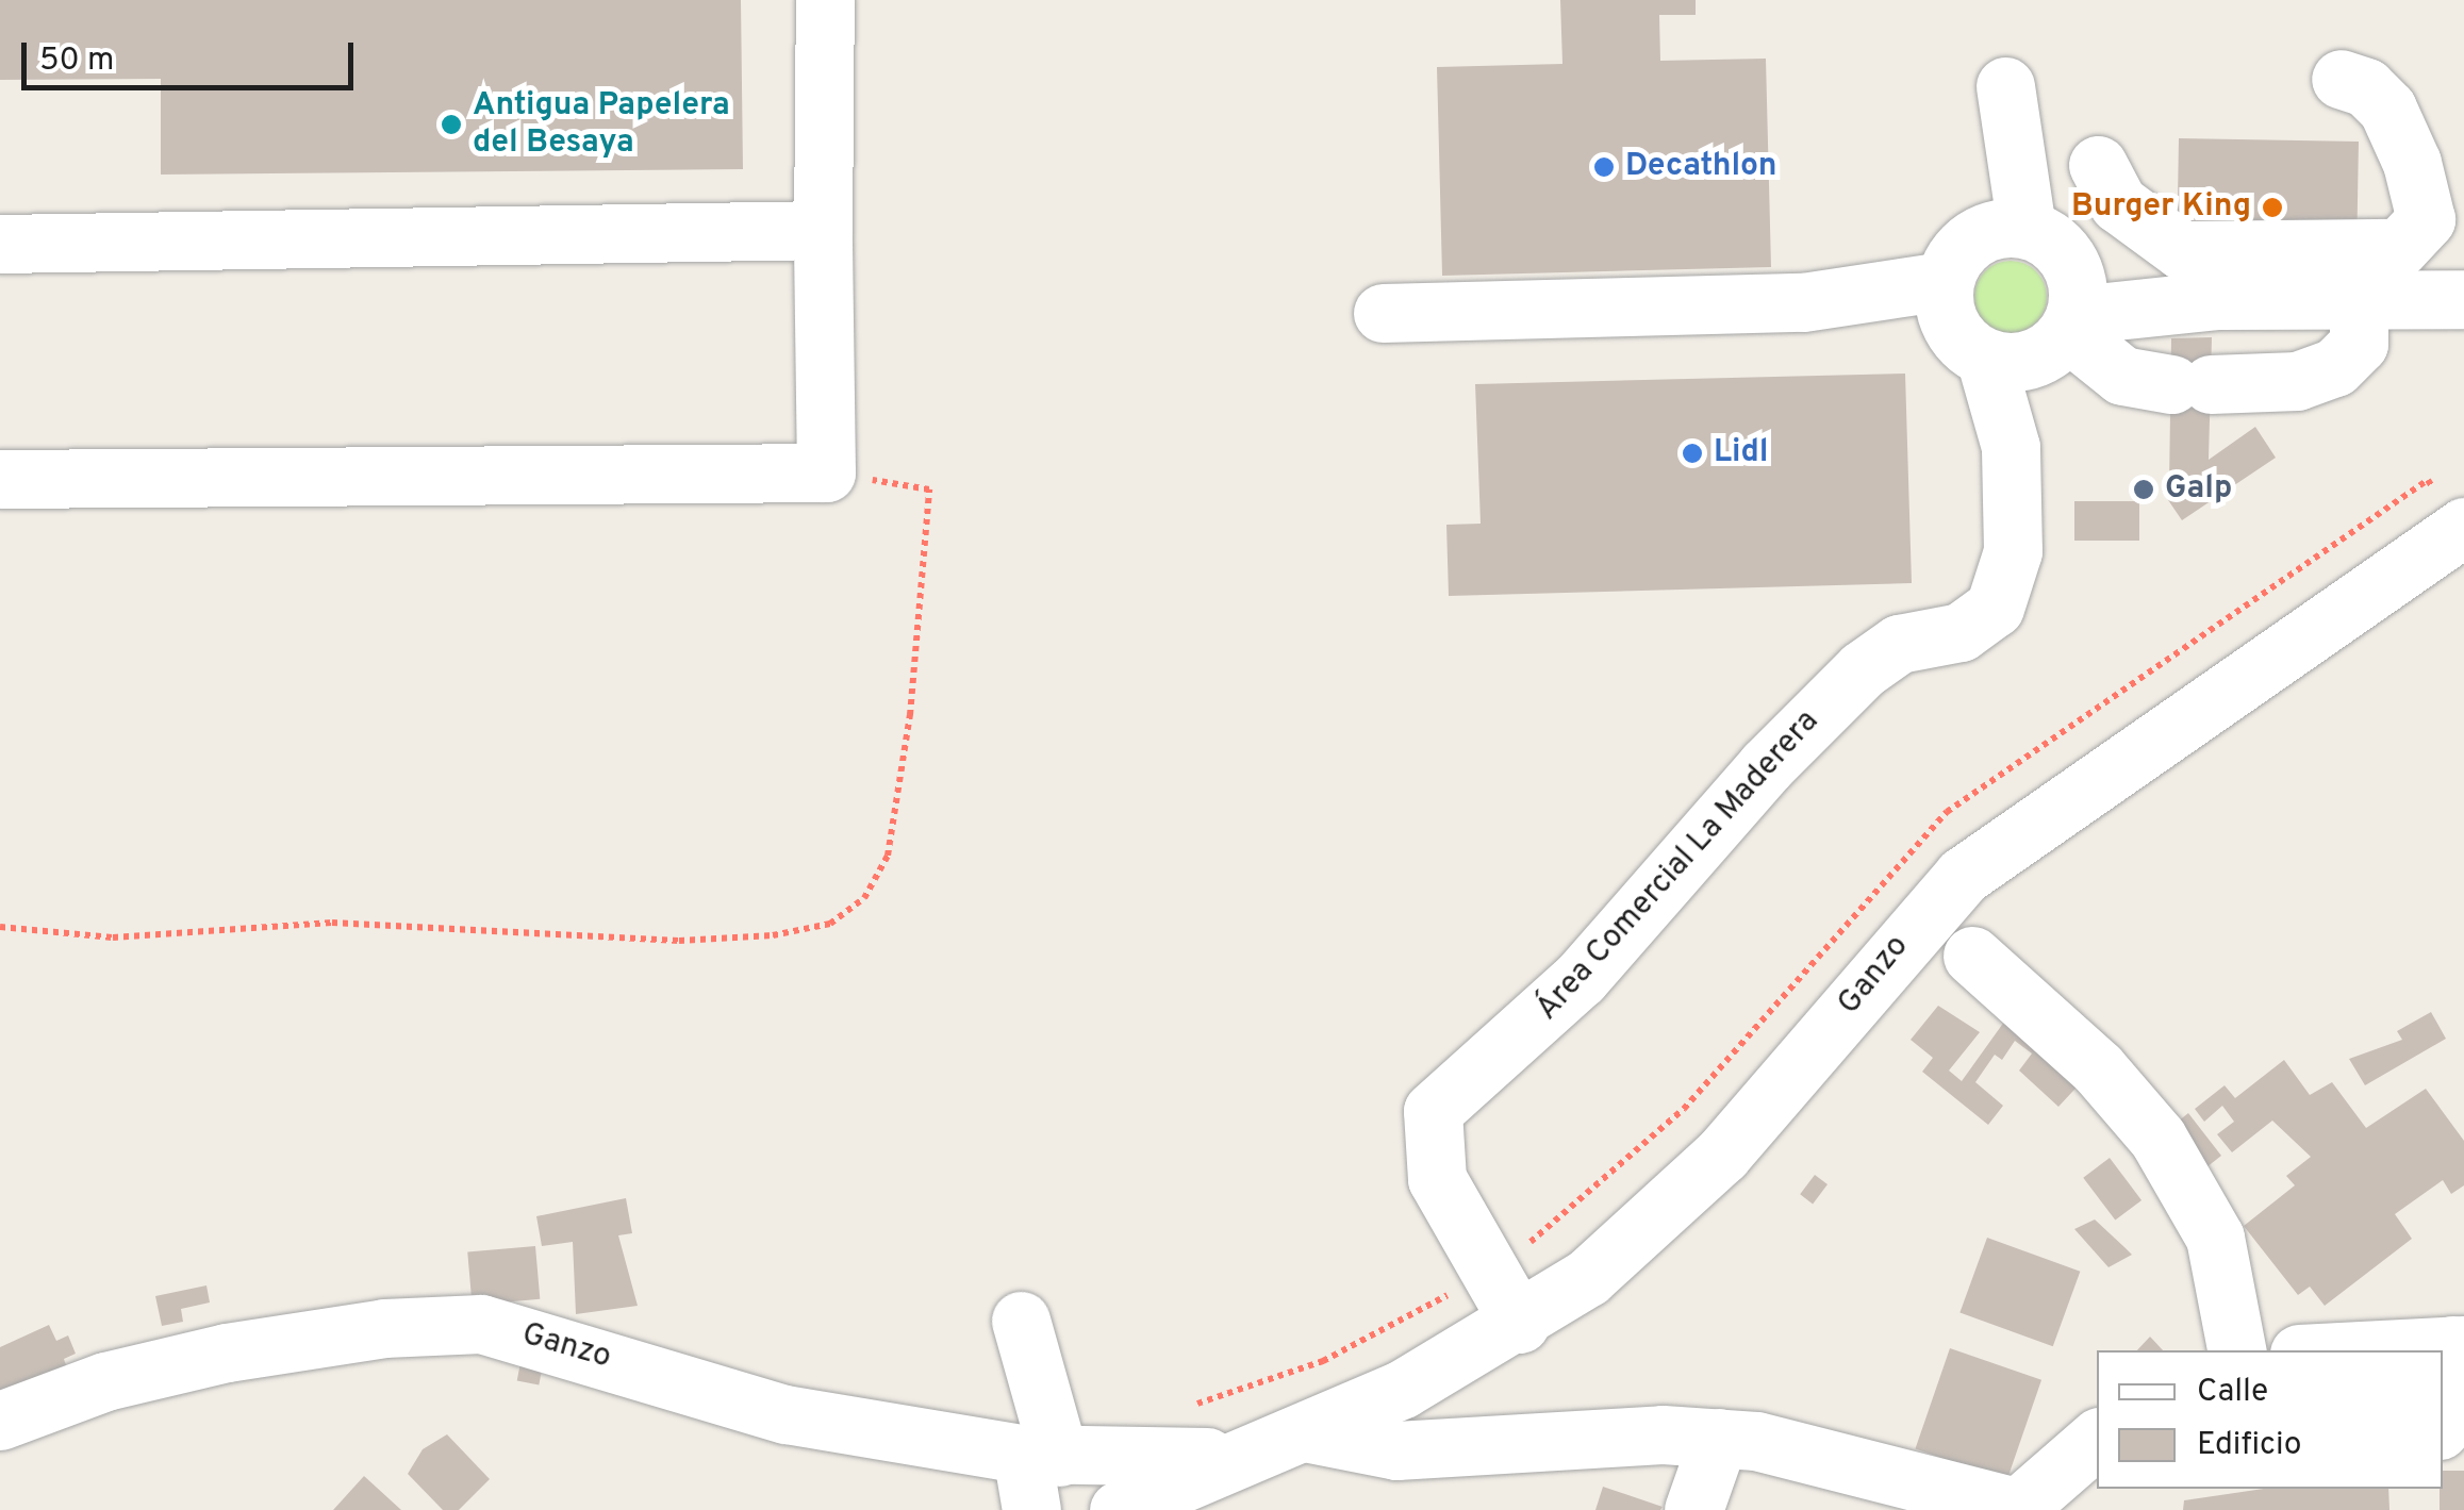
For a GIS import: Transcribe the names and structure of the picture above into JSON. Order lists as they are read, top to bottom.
{
  "streets": {
    "street": ["Área Comercial La Maderera", "Ganzo"]
  },
  "crossings": [
    ["Área Comercial La Maderera", "Ganzo"]
  ],
  "places": [
    "Antigua Papelera del Besaya",
    "Decathlon",
    "Burger King",
    "Lidl",
    "Galp"
  ],
  "legend": ["Calle", "Edificio"],
  "scale_bar": "50 m"
}
